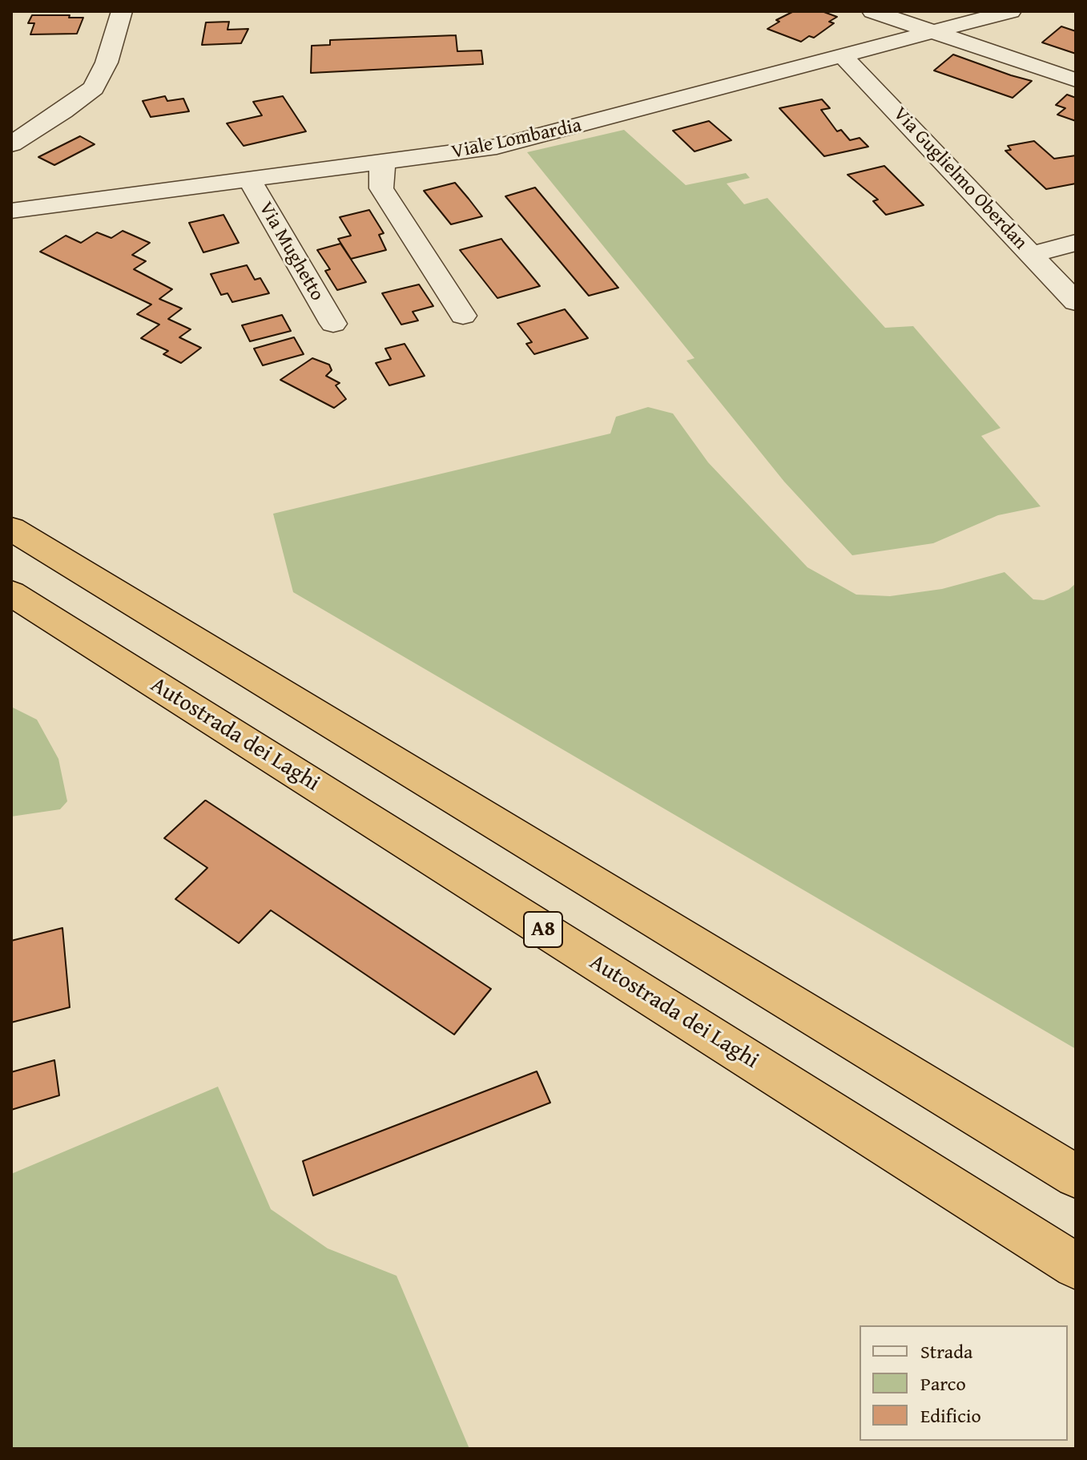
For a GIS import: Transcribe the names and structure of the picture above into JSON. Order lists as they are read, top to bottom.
{
  "streets": {
    "highway": ["Autostrada dei Laghi", "A8"],
    "street": ["Viale Lombardia", "Via Guglielmo Oberdan", "Via Mughetto"]
  },
  "crossings": [
    ["Viale Lombardia", "Via Guglielmo Oberdan"],
    ["Viale Lombardia", "Via Mughetto"]
  ],
  "legend": ["Strada", "Parco", "Edificio"]
}
